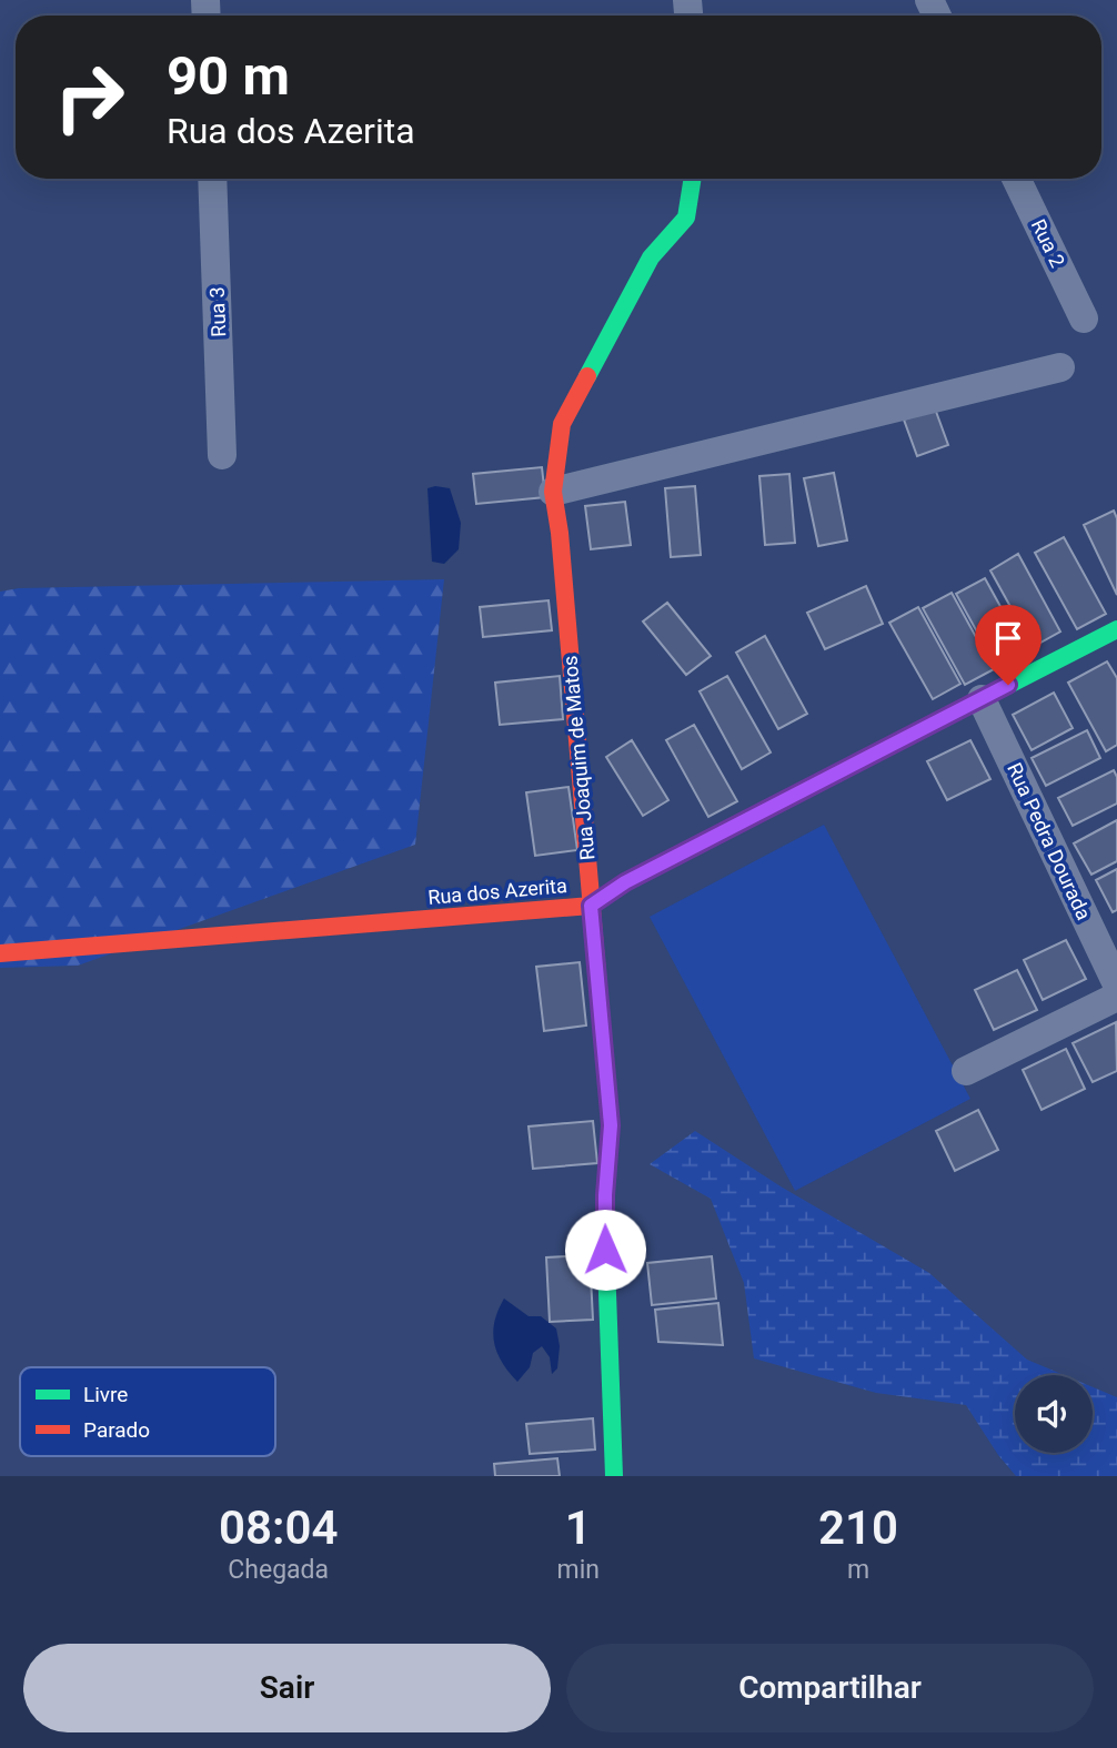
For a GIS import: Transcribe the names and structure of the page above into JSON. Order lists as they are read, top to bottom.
{
  "streets": {
    "street": [
      "Rua 2",
      "Rua 3",
      "Rua Joaquim de Matos",
      "Rua Pedra Dourada",
      "Rua dos Azerita"
    ]
  },
  "crossings": [
    ["Rua Joaquim de Matos", "Rua dos Azerita"],
    ["Rua Pedra Dourada", "Rua dos Azerita"]
  ],
  "legend": ["Livre", "Parado"],
  "page": {
    "turn": ["90 m", "Rua dos Azerita"],
    "eta": [
      "08:04",
      "Chegada",
      "1",
      "min",
      "210",
      "m"
    ],
    "buttons": ["Sair", "Compartilhar"]
  }
}
